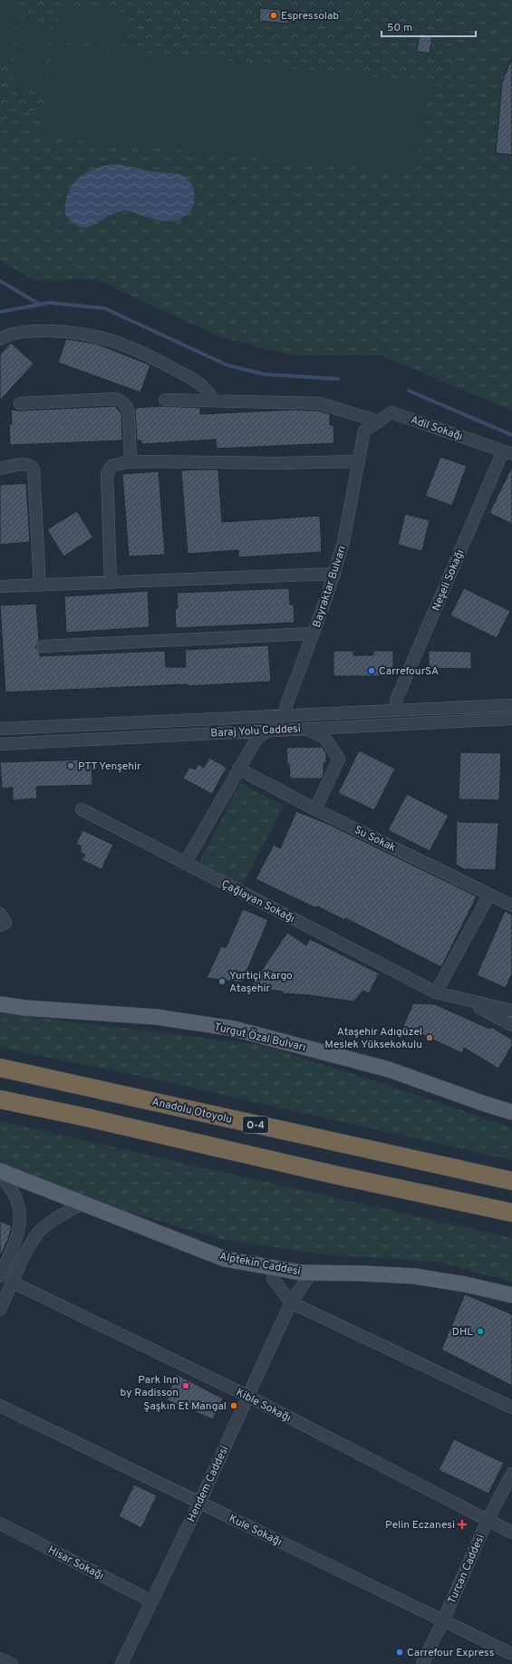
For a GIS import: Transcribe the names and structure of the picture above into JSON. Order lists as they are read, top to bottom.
{
  "streets": {
    "highway": ["Anadolu Otoyolu", "O-4"],
    "main road": ["Turgut Özal Bulvarı", "Alptekin Caddesi"],
    "street": [
      "Adil Sokağı",
      "Neşeli Sokağı",
      "Bayraktar Bulvarı",
      "Baraj Yolu Caddesi",
      "Su Sokak",
      "Çağlayan Sokağı",
      "Kible Sokağı",
      "Hendem Caddesi",
      "Kule Sokağı",
      "Hisar Sokağı",
      "Turcan Caddesi"
    ]
  },
  "crossings": [
    ["Adil Sokağı", "Neşeli Sokağı"],
    ["Adil Sokağı", "Bayraktar Bulvarı"],
    ["Neşeli Sokağı", "Baraj Yolu Caddesi"],
    ["Bayraktar Bulvarı", "Baraj Yolu Caddesi"],
    ["Alptekin Caddesi", "Hendem Caddesi"],
    ["Kible Sokağı", "Hendem Caddesi"],
    ["Kible Sokağı", "Turcan Caddesi"],
    ["Hendem Caddesi", "Kule Sokağı"],
    ["Hendem Caddesi", "Hisar Sokağı"],
    ["Kule Sokağı", "Turcan Caddesi"]
  ],
  "places": {
    "other": [
      "Espressolab",
      "CarrefourSA",
      "PTT Yenşehir",
      "Yurtiçi Kargo Ataşehir",
      "Ataşehir Adıgüzel Meslek Yüksekokulu",
      "DHL",
      "Park Inn by Radisson",
      "Şaşkın Et Mangal",
      "Carrefour Express"
    ],
    "health": ["Pelin Eczanesi"]
  },
  "scale_bar": "50 m"
}
